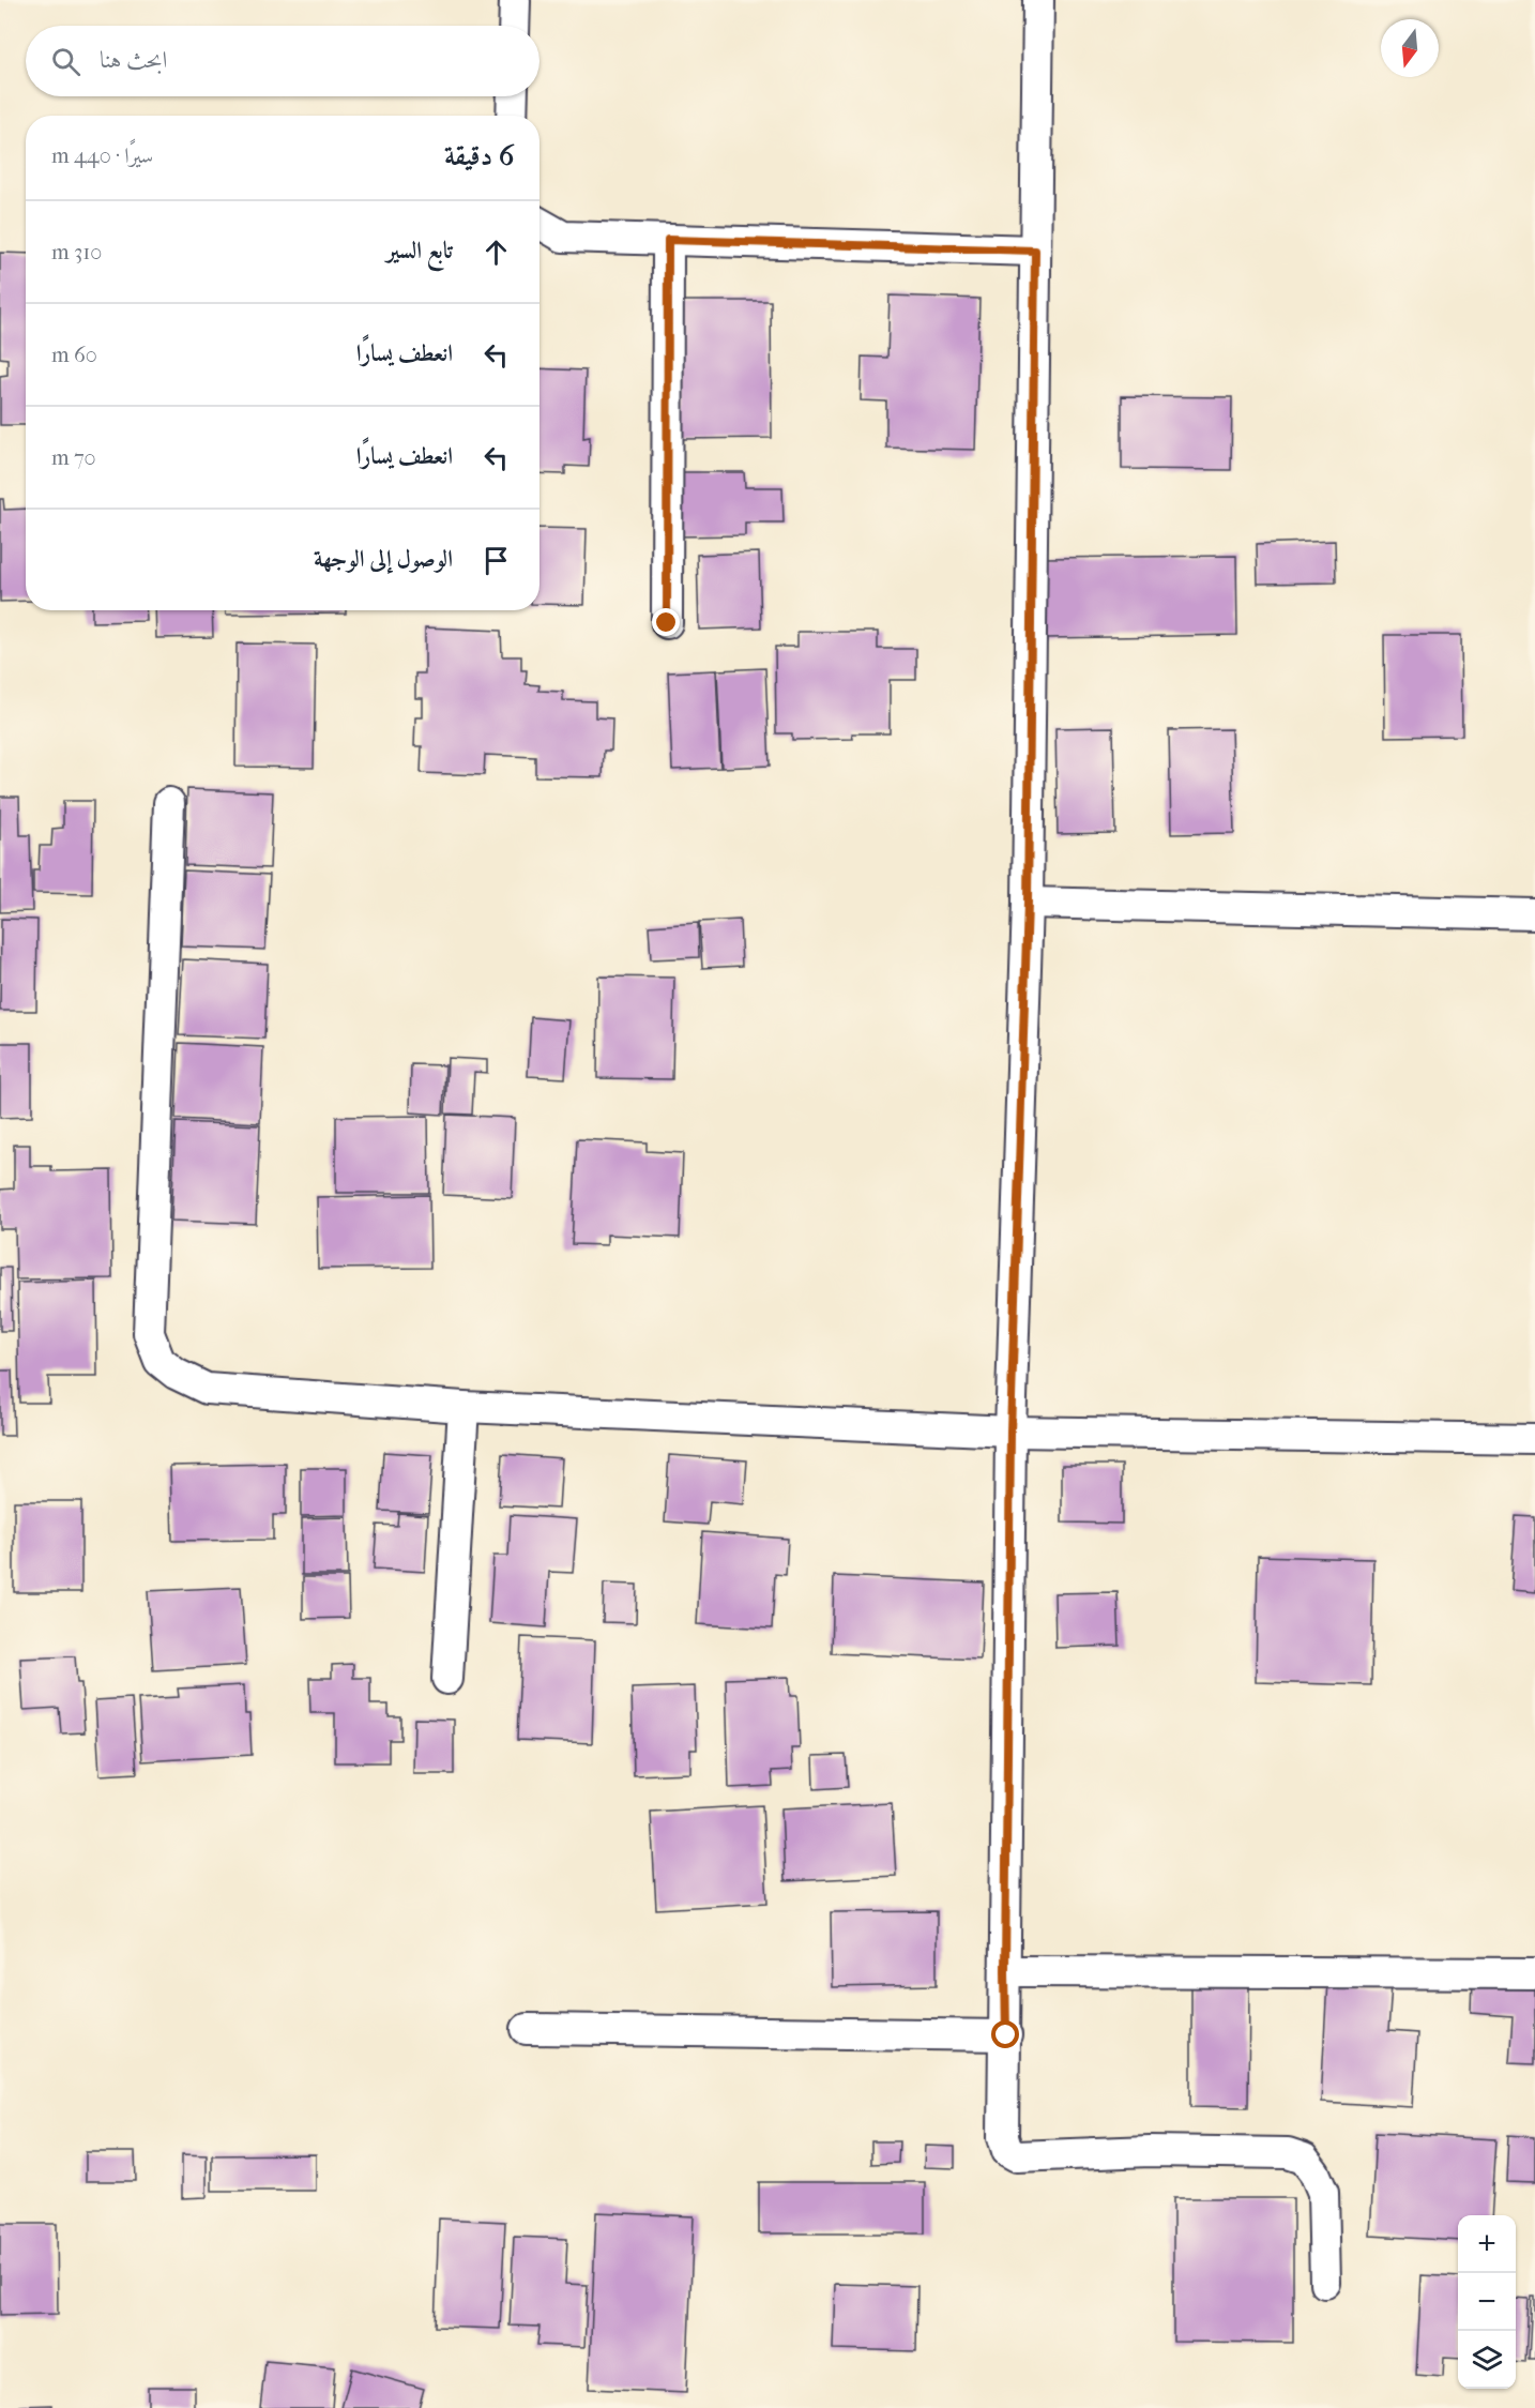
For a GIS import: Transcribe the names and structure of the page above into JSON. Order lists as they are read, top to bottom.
{
  "north": "bottom",
  "page": {
    "search": "ابحث هنا",
    "heading": ["6 دقيقة", "سيرًا · 440 m"],
    "list": [
      ["تابع السير", "310 m"],
      ["انعطف يسارًا", "60 m"],
      ["انعطف يسارًا", "70 m"],
      "الوصول إلى الوجهة"
    ],
    "map_buttons": ["+", "−"]
  }
}
